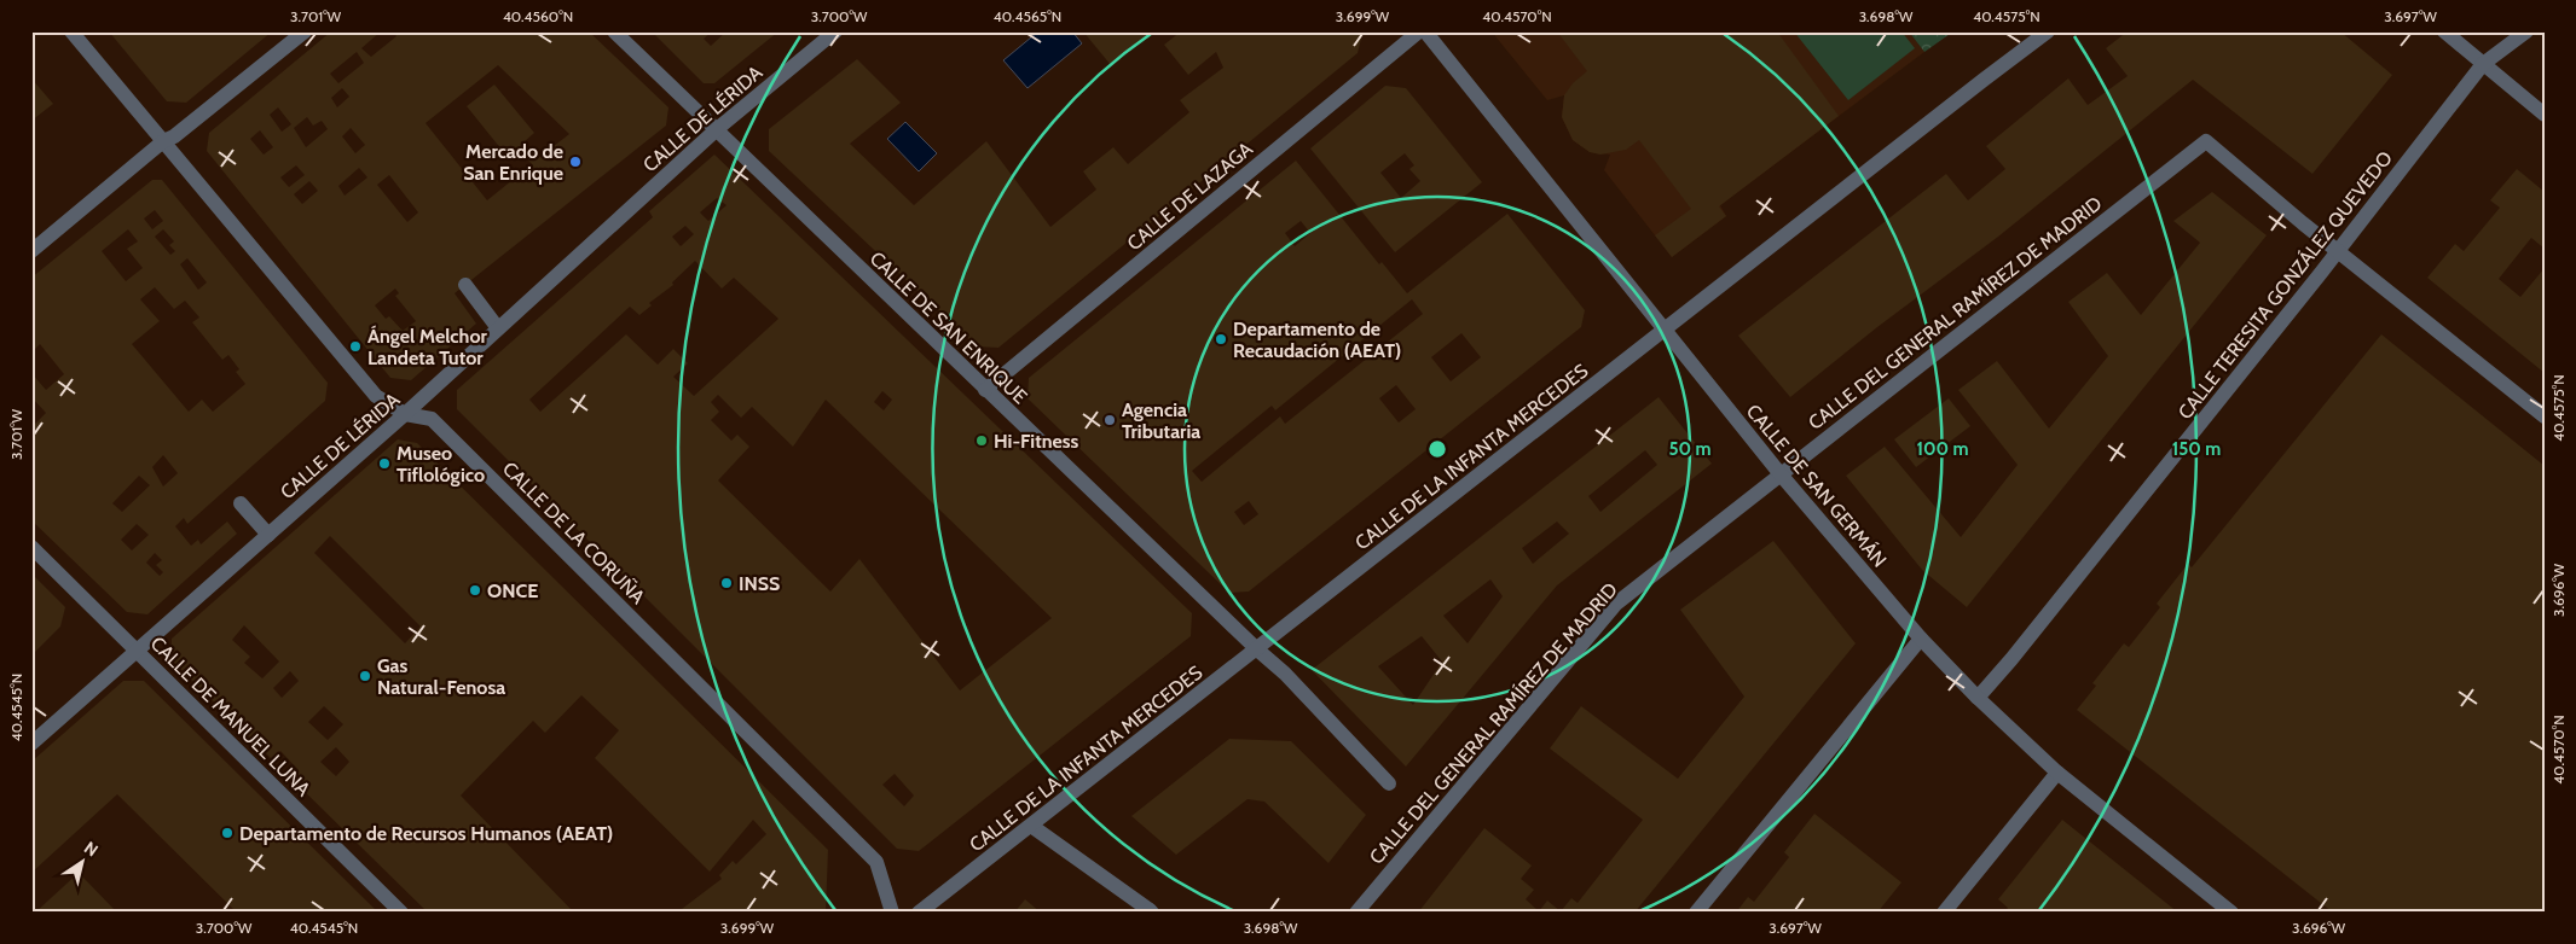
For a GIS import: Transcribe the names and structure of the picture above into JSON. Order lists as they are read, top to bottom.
{
  "streets": {
    "street": [
      "CALLE DE LÉRIDA",
      "CALLE DE LAZAGA",
      "CALLE TERESITA GONZÁLEZ QUEVEDO",
      "CALLE DEL GENERAL RAMÍREZ DE MADRID",
      "CALLE DE SAN ENRIQUE",
      "CALLE DE LA INFANTA MERCEDES",
      "CALLE DE SAN GERMÁN",
      "CALLE DE LA CORUÑA",
      "CALLE DE MANUEL LUNA"
    ]
  },
  "crossings": [
    ["CALLE DE LÉRIDA", "CALLE DE SAN ENRIQUE"],
    ["CALLE DE LÉRIDA", "CALLE DE LA CORUÑA"],
    ["CALLE DE LÉRIDA", "CALLE DE MANUEL LUNA"],
    ["CALLE DE LAZAGA", "CALLE DE SAN ENRIQUE"],
    ["CALLE TERESITA GONZÁLEZ QUEVEDO", "CALLE DEL GENERAL RAMÍREZ DE MADRID"],
    ["CALLE TERESITA GONZÁLEZ QUEVEDO", "CALLE DE SAN GERMÁN"],
    ["CALLE DEL GENERAL RAMÍREZ DE MADRID", "CALLE DE SAN GERMÁN"],
    ["CALLE DE SAN ENRIQUE", "CALLE DE LA INFANTA MERCEDES"],
    ["CALLE DE LA INFANTA MERCEDES", "CALLE DE SAN GERMÁN"]
  ],
  "places": [
    "Mercado de San Enrique",
    "Departamento de Recaudación (AEAT)",
    "Ángel Melchor Landeta Tutor",
    "Agencia Tributaria",
    "Hi-Fitness",
    "Museo Tiflológico",
    "INSS",
    "ONCE",
    "Gas Natural-Fenosa",
    "Departamento de Recursos Humanos (AEAT)"
  ],
  "north": "top right",
  "coordinates": [
    "3.701°W",
    "40.4560°N",
    "3.700°W",
    "40.4565°N",
    "3.699°W",
    "40.4570°N",
    "3.698°W",
    "40.4575°N",
    "3.697°W",
    "3.696°W",
    "40.4545°N"
  ],
  "rings": ["50 m", "100 m", "150 m"]
}
